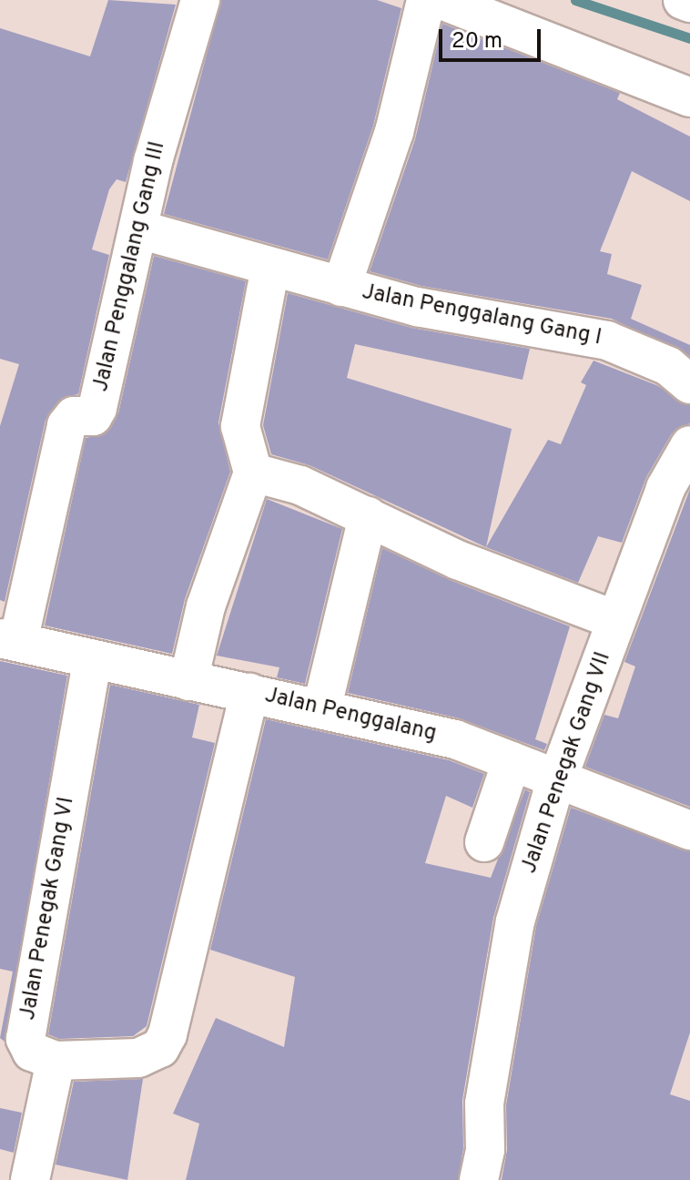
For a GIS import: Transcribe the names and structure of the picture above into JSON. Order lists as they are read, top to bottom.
{
  "streets": {
    "street": [
      "Jalan Penggalang Gang III",
      "Jalan Penggalang Gang I",
      "Jalan Penggalang",
      "Jalan Penegak Gang VII",
      "Jalan Penegak Gang VI"
    ]
  },
  "crossings": [
    ["Jalan Penggalang Gang III", "Jalan Penggalang Gang I"],
    ["Jalan Penggalang Gang III", "Jalan Penggalang"],
    ["Jalan Penggalang", "Jalan Penegak Gang VII"],
    ["Jalan Penggalang", "Jalan Penegak Gang VI"]
  ],
  "scale_bar": "20 m"
}
